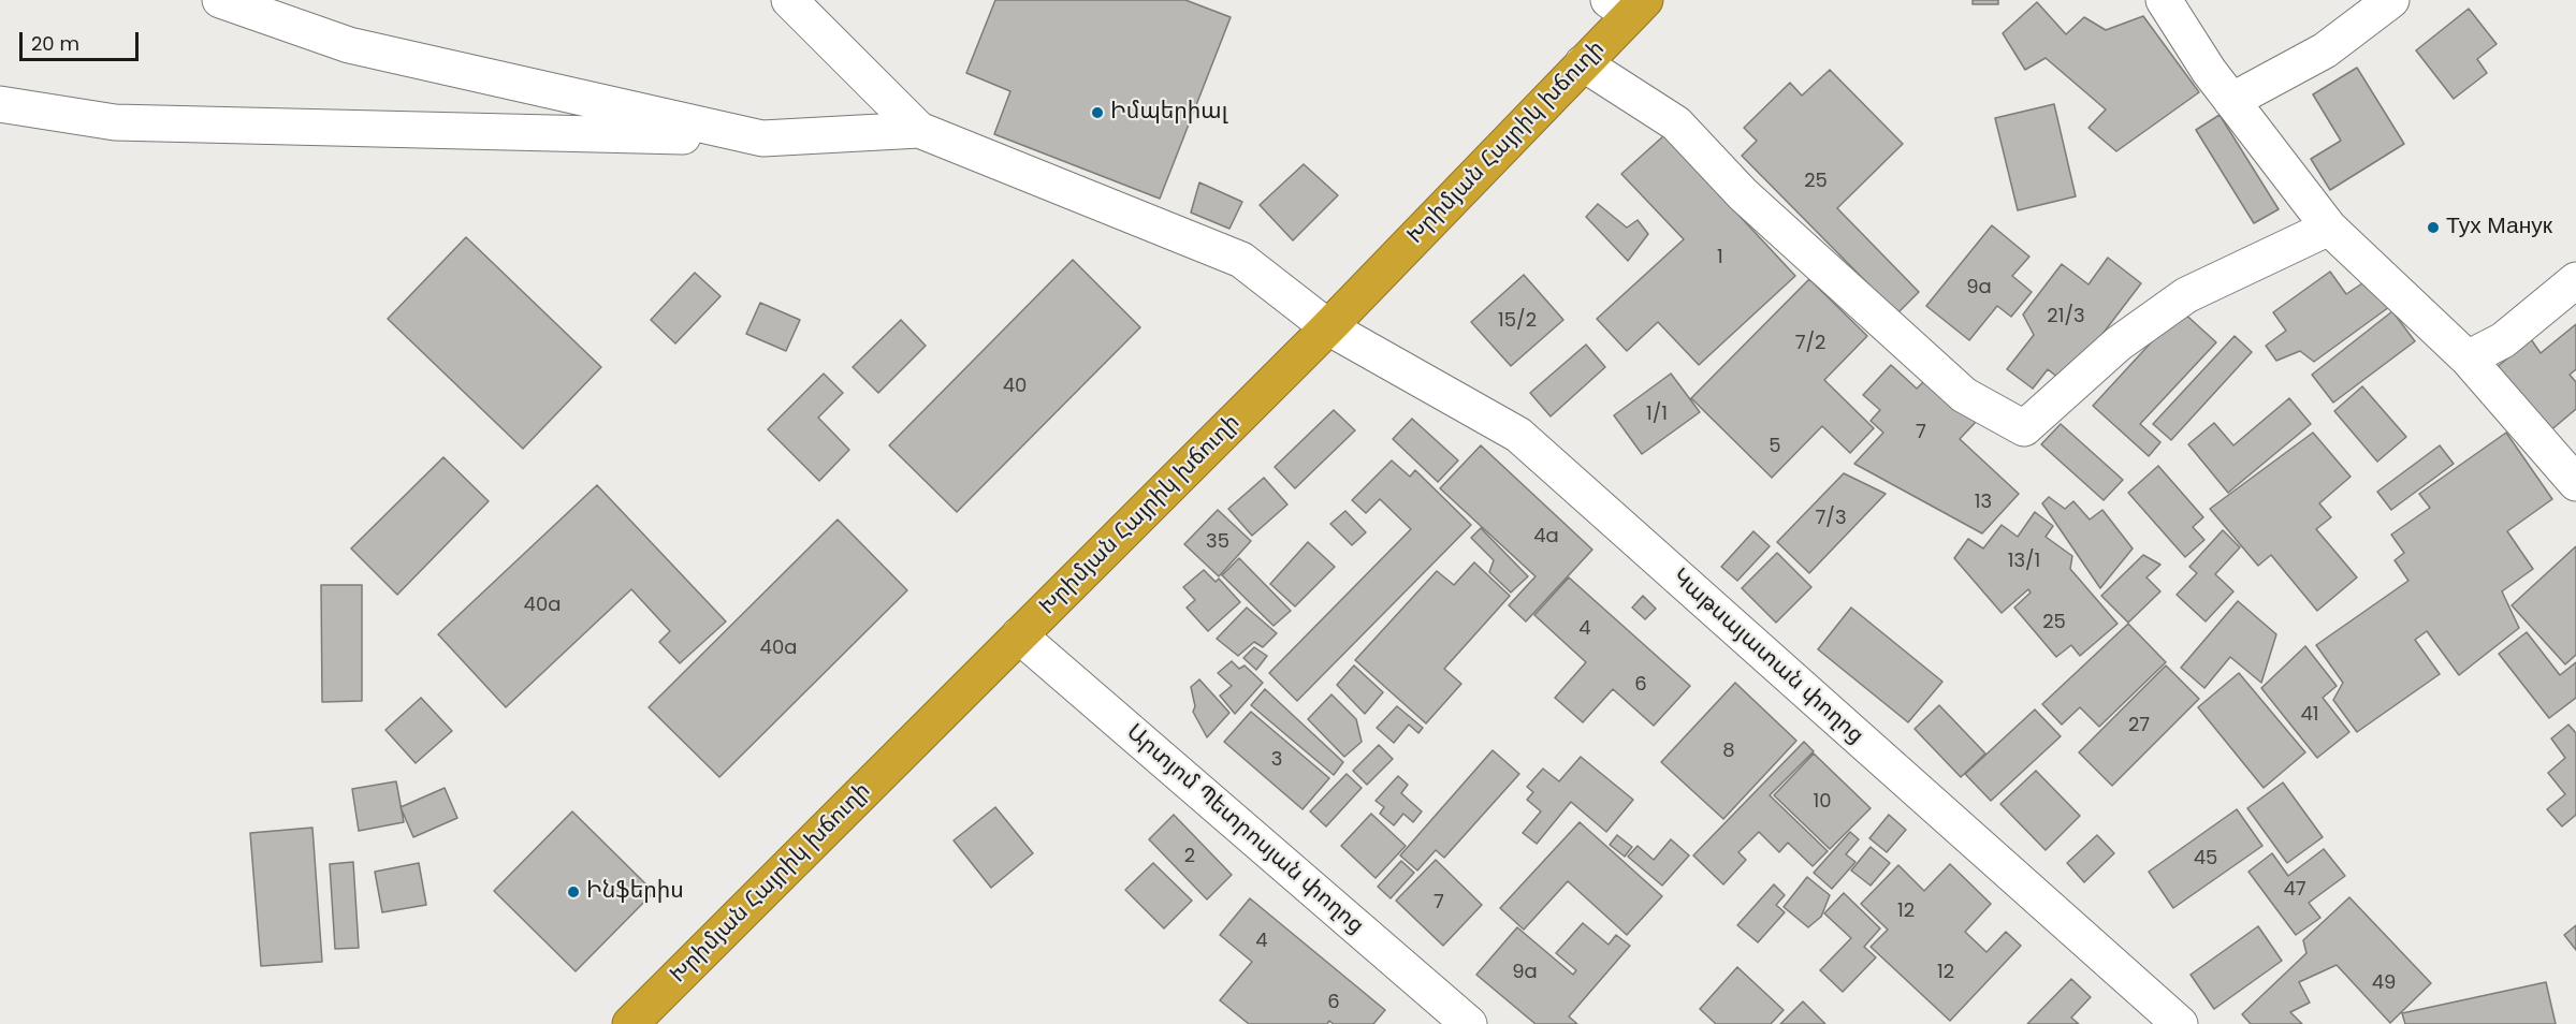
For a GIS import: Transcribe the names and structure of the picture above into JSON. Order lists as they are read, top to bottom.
{
  "streets": {
    "highway": ["Խրիմյան Հայրիկ խճուղի"],
    "street": ["Կաթսայատան փողոց", "Արտյոմ Պետրոսյան փողոց"]
  },
  "crossings": [
    ["Խրիմյան Հայրիկ խճուղի", "Կաթսայատան փողոց"],
    ["Խրիմյան Հայրիկ խճուղի", "Արտյոմ Պետրոսյան փողոց"]
  ],
  "places": ["Իմպերիալ", "Тух Манук", "Ինֆերիս"],
  "house_numbers": [
    "25",
    "1",
    "9a",
    "21/3",
    "15/2",
    "7/2",
    "40",
    "1/1",
    "7",
    "5",
    "13",
    "7/3",
    "4a",
    "35",
    "13/1",
    "40a",
    "25",
    "4",
    "40a",
    "6",
    "41",
    "27",
    "8",
    "3",
    "10",
    "2",
    "45",
    "47",
    "7",
    "12",
    "4",
    "9a",
    "12",
    "49",
    "6"
  ],
  "scale_bar": "20 m"
}
